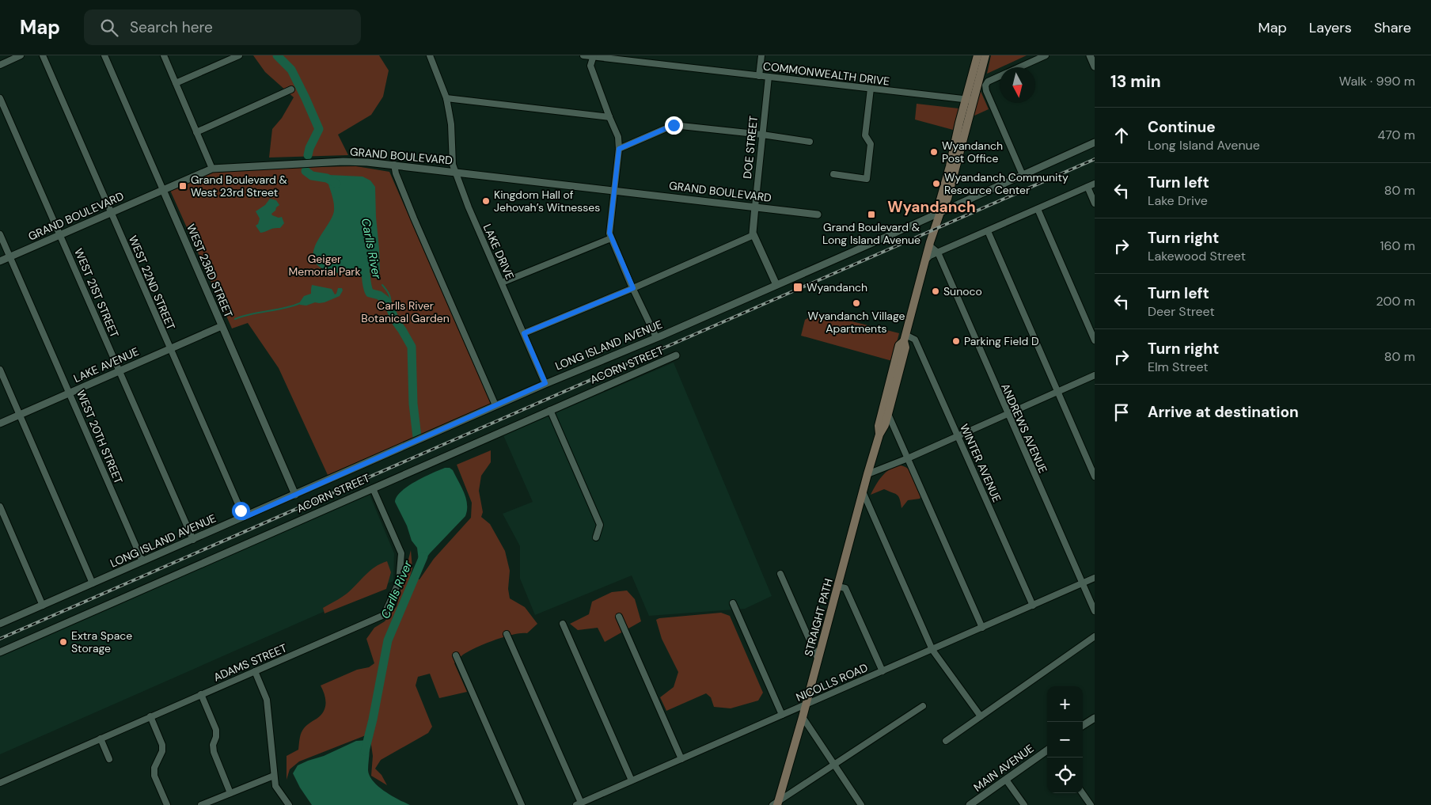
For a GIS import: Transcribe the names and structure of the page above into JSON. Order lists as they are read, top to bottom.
{
  "streets": {
    "main road": ["STRAIGHT PATH"],
    "street": [
      "COMMONWEALTH DRIVE",
      "DOE STREET",
      "GRAND BOULEVARD",
      "LAKE DRIVE",
      "WEST 23RD STREET",
      "WEST 22ND STREET",
      "WEST 21ST STREET",
      "LONG ISLAND AVENUE",
      "LAKE AVENUE",
      "ACORN STREET",
      "ANDREWS AVENUE",
      "WEST 20TH STREET",
      "WINTER AVENUE",
      "ADAMS STREET",
      "NICOLLS ROAD",
      "MAIN AVENUE"
    ]
  },
  "crossings": [
    ["COMMONWEALTH DRIVE", "DOE STREET"],
    ["COMMONWEALTH DRIVE", "STRAIGHT PATH"],
    ["DOE STREET", "GRAND BOULEVARD"],
    ["DOE STREET", "LONG ISLAND AVENUE"],
    ["GRAND BOULEVARD", "LAKE DRIVE"],
    ["GRAND BOULEVARD", "WEST 23RD STREET"],
    ["GRAND BOULEVARD", "WEST 22ND STREET"],
    ["GRAND BOULEVARD", "WEST 21ST STREET"],
    ["GRAND BOULEVARD", "WEST 20TH STREET"],
    ["LAKE DRIVE", "LONG ISLAND AVENUE"],
    ["WEST 23RD STREET", "LONG ISLAND AVENUE"],
    ["WEST 23RD STREET", "LAKE AVENUE"],
    ["WEST 22ND STREET", "LONG ISLAND AVENUE"],
    ["WEST 22ND STREET", "LAKE AVENUE"],
    ["WEST 21ST STREET", "LONG ISLAND AVENUE"],
    ["WEST 21ST STREET", "LAKE AVENUE"],
    ["LONG ISLAND AVENUE", "WEST 20TH STREET"],
    ["LONG ISLAND AVENUE", "STRAIGHT PATH"],
    ["LAKE AVENUE", "WEST 20TH STREET"],
    ["ACORN STREET", "ADAMS STREET"],
    ["ANDREWS AVENUE", "NICOLLS ROAD"],
    ["WINTER AVENUE", "STRAIGHT PATH"],
    ["WINTER AVENUE", "NICOLLS ROAD"],
    ["STRAIGHT PATH", "NICOLLS ROAD"]
  ],
  "districts": ["Wyandanch"],
  "water": ["Carlls River"],
  "parks": ["Geiger Memorial Park", "Carlls River Botanical Garden"],
  "places": {
    "other": [
      "Wyandanch Post Office",
      "Wyandanch Community Resource Center",
      "Kingdom Hall of Jehovah’s Witnesses",
      "Sunoco",
      "Wyandanch Village Apartments",
      "Parking Field D",
      "Extra Space Storage"
    ],
    "transit": ["Grand Boulevard & West 23rd Street", "Grand Boulevard & Long Island Avenue", "Wyandanch"]
  },
  "north": "bottom",
  "page": {
    "header": "Map",
    "search": "Search here",
    "nav": ["Map", "Layers", "Share"],
    "heading": ["13 min", "Walk · 990 m"],
    "list": [
      ["Continue", "Long Island Avenue", "470 m"],
      ["Turn left", "Lake Drive", "80 m"],
      ["Turn right", "Lakewood Street", "160 m"],
      ["Turn left", "Deer Street", "200 m"],
      ["Turn right", "Elm Street", "80 m"],
      "Arrive at destination"
    ],
    "map_buttons": ["+", "−"]
  }
}
